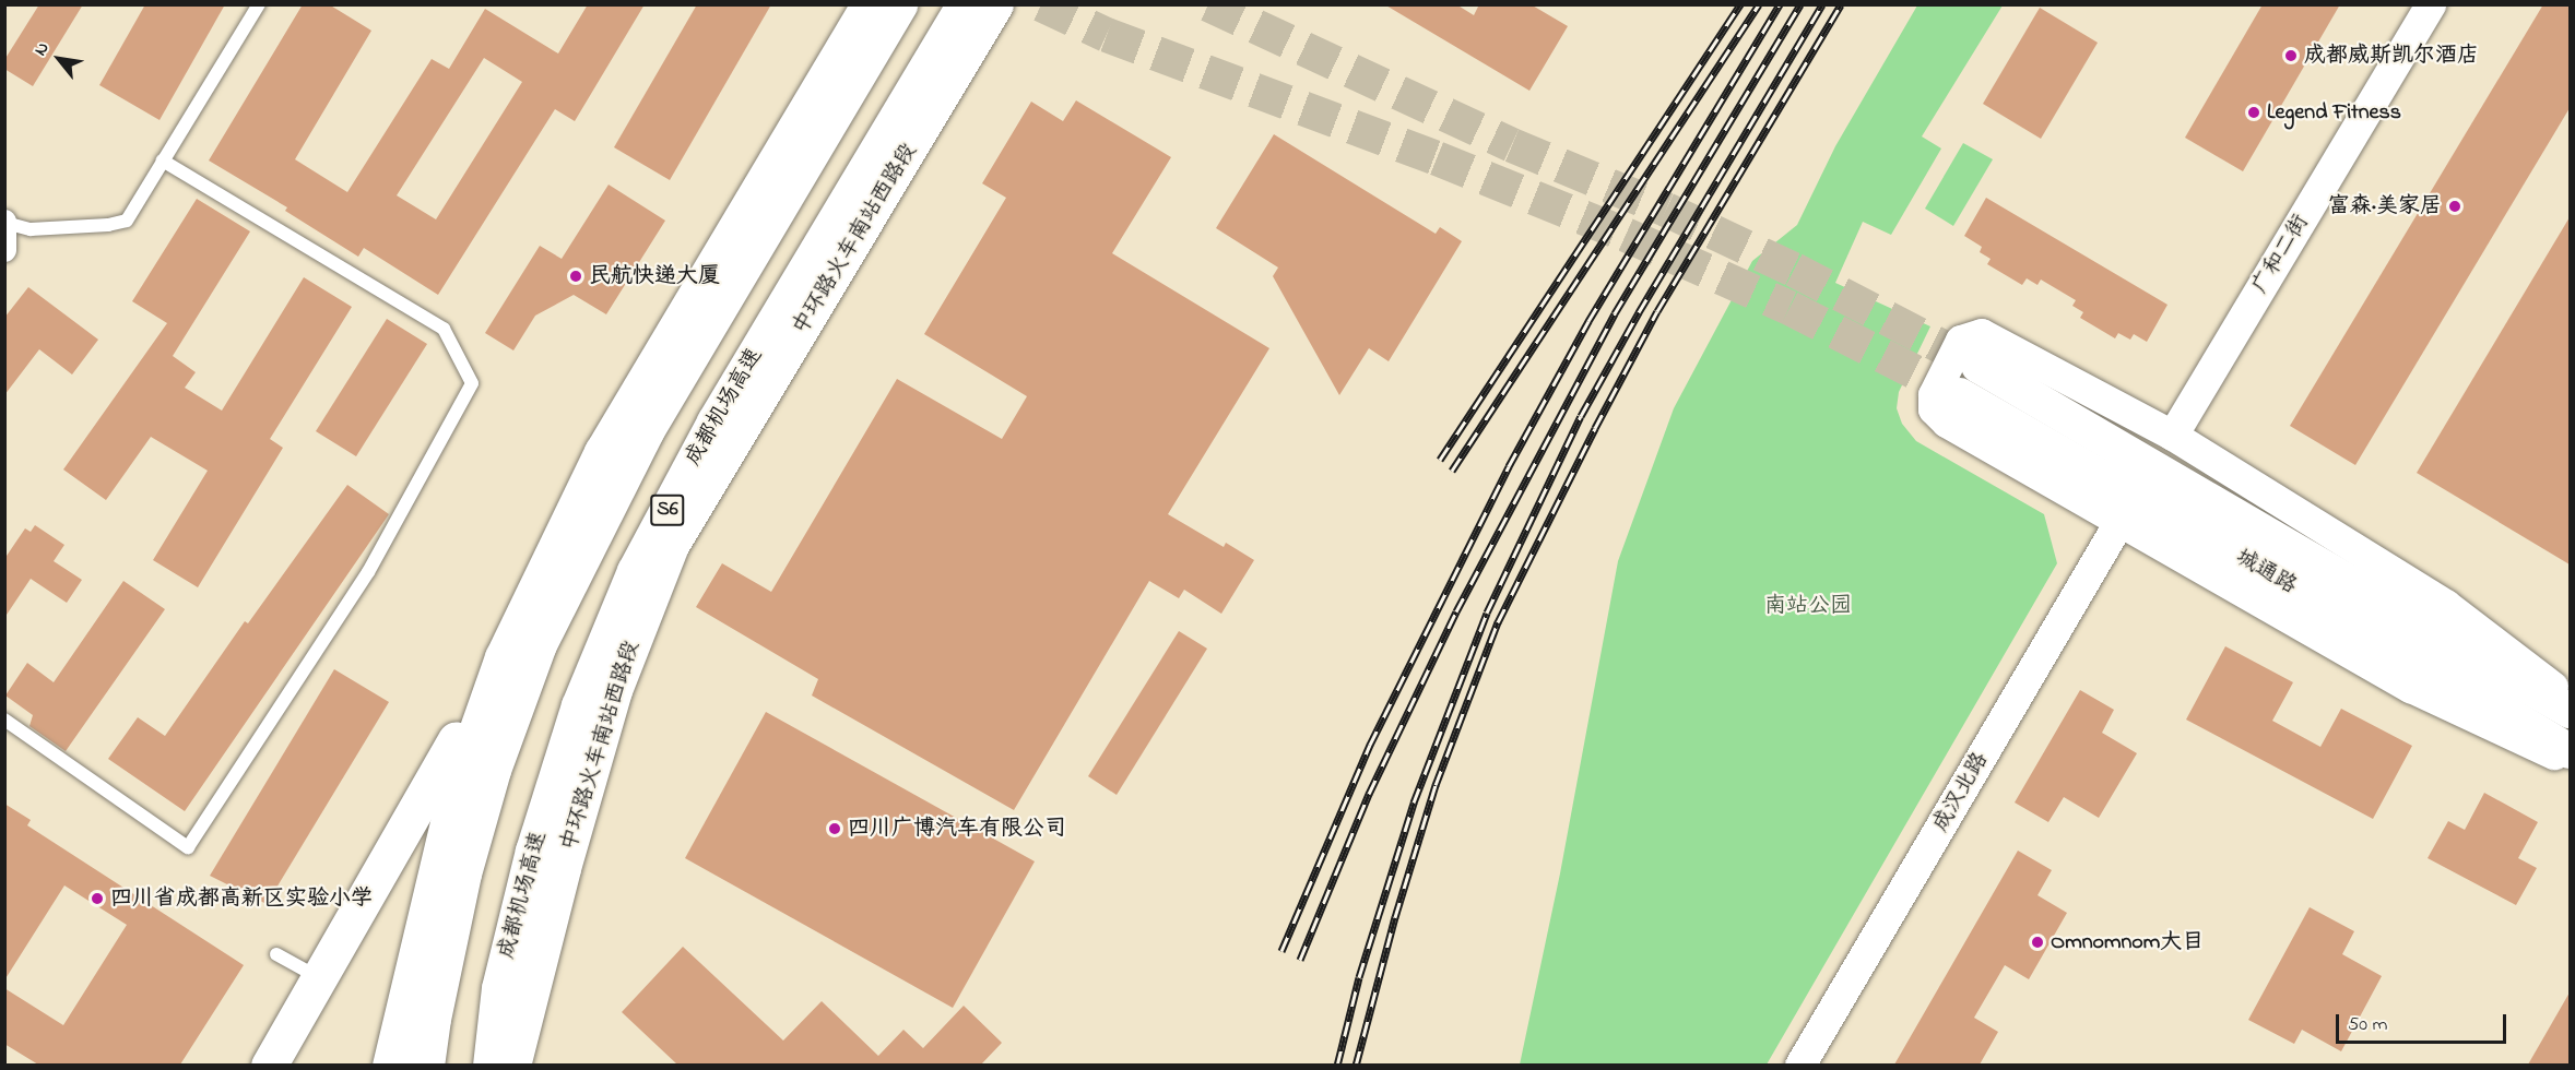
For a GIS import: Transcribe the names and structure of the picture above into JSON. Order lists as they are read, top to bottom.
{
  "streets": {
    "main road": [
      "中环路火车南站西路段",
      "成都机场高速",
      "S6",
      "城通路"
    ],
    "street": ["广和二街", "成汉北路"]
  },
  "crossings": [
    ["中环路火车南站西路段", "成都机场高速"]
  ],
  "parks": ["南站公园"],
  "places": [
    "成都威斯凯尔酒店",
    "Legend Fitness",
    "富森·美家居",
    "民航快递大厦",
    "四川广博汽车有限公司",
    "四川省成都高新区实验小学",
    "Omnomnom大目"
  ],
  "scale_bar": "50 m",
  "north": "top left"
}
